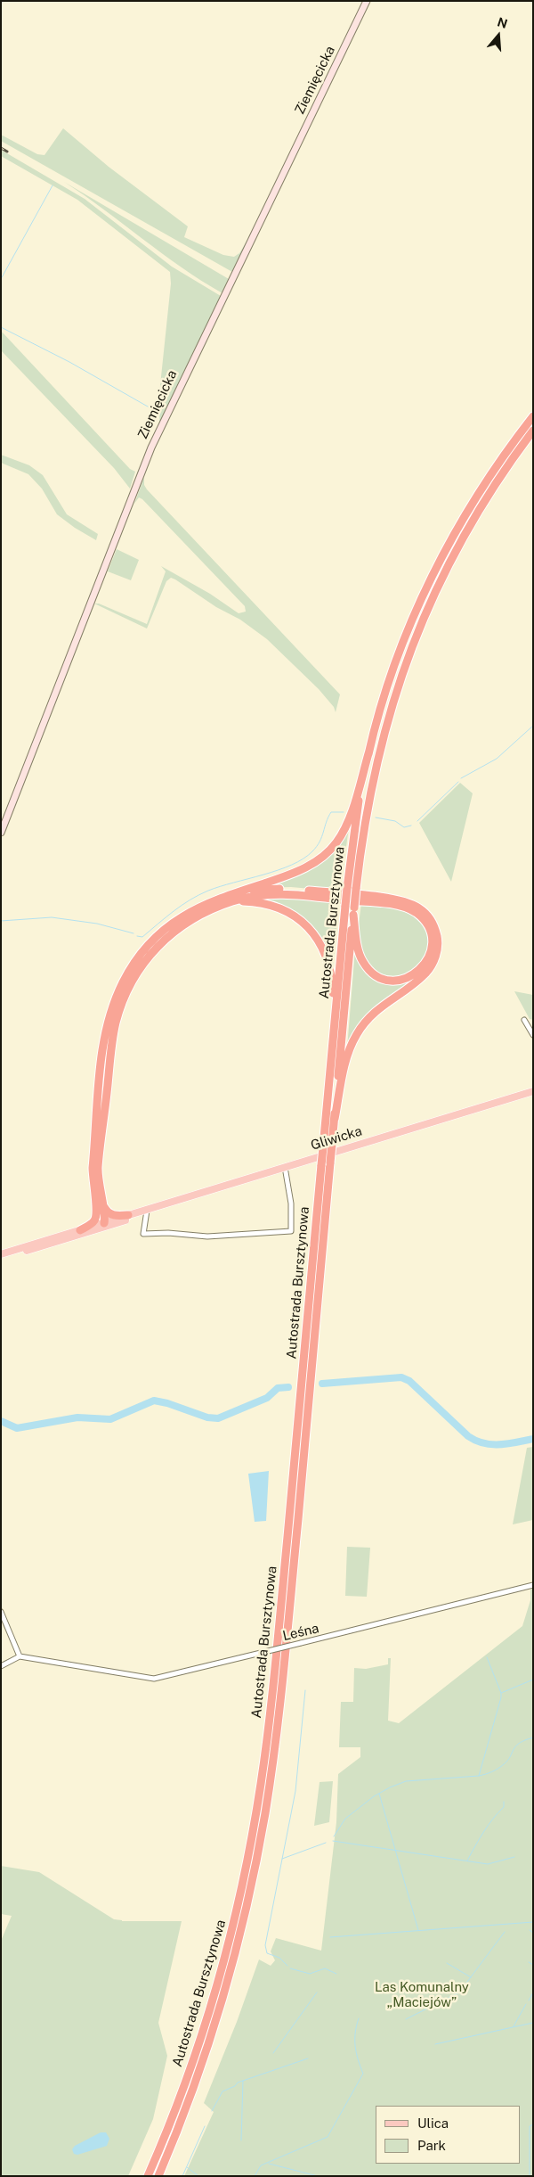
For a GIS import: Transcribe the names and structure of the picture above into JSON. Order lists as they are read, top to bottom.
{
  "streets": {
    "highway": ["Autostrada Bursztynowa"],
    "main road": ["Gliwicka"],
    "street": ["Ziemięcicka", "Leśna"]
  },
  "parks": ["Las Komunalny „Maciejów”"],
  "legend": ["Ulica", "Park"],
  "north": "top"
}
